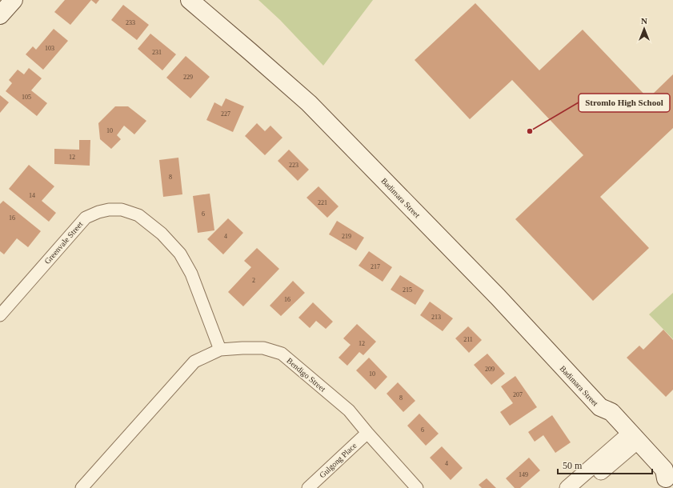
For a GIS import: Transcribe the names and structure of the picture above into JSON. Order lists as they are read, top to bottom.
{
  "streets": {
    "main road": ["Badimara Street"],
    "street": ["Greenvale Street", "Bendigo Street", "Gulgong Place"]
  },
  "crossings": [
    ["Greenvale Street", "Bendigo Street"],
    ["Bendigo Street", "Gulgong Place"]
  ],
  "places": ["Stromlo High School"],
  "house_numbers": [
    "233",
    "103",
    "231",
    "229",
    "105",
    "227",
    "10",
    "12",
    "223",
    "8",
    "14",
    "221",
    "6",
    "16",
    "4",
    "219",
    "217",
    "2",
    "215",
    "16",
    "213",
    "211",
    "12",
    "209",
    "10",
    "207",
    "8",
    "6",
    "4",
    "149"
  ],
  "scale_bar": "50 m",
  "north": "top"
}
